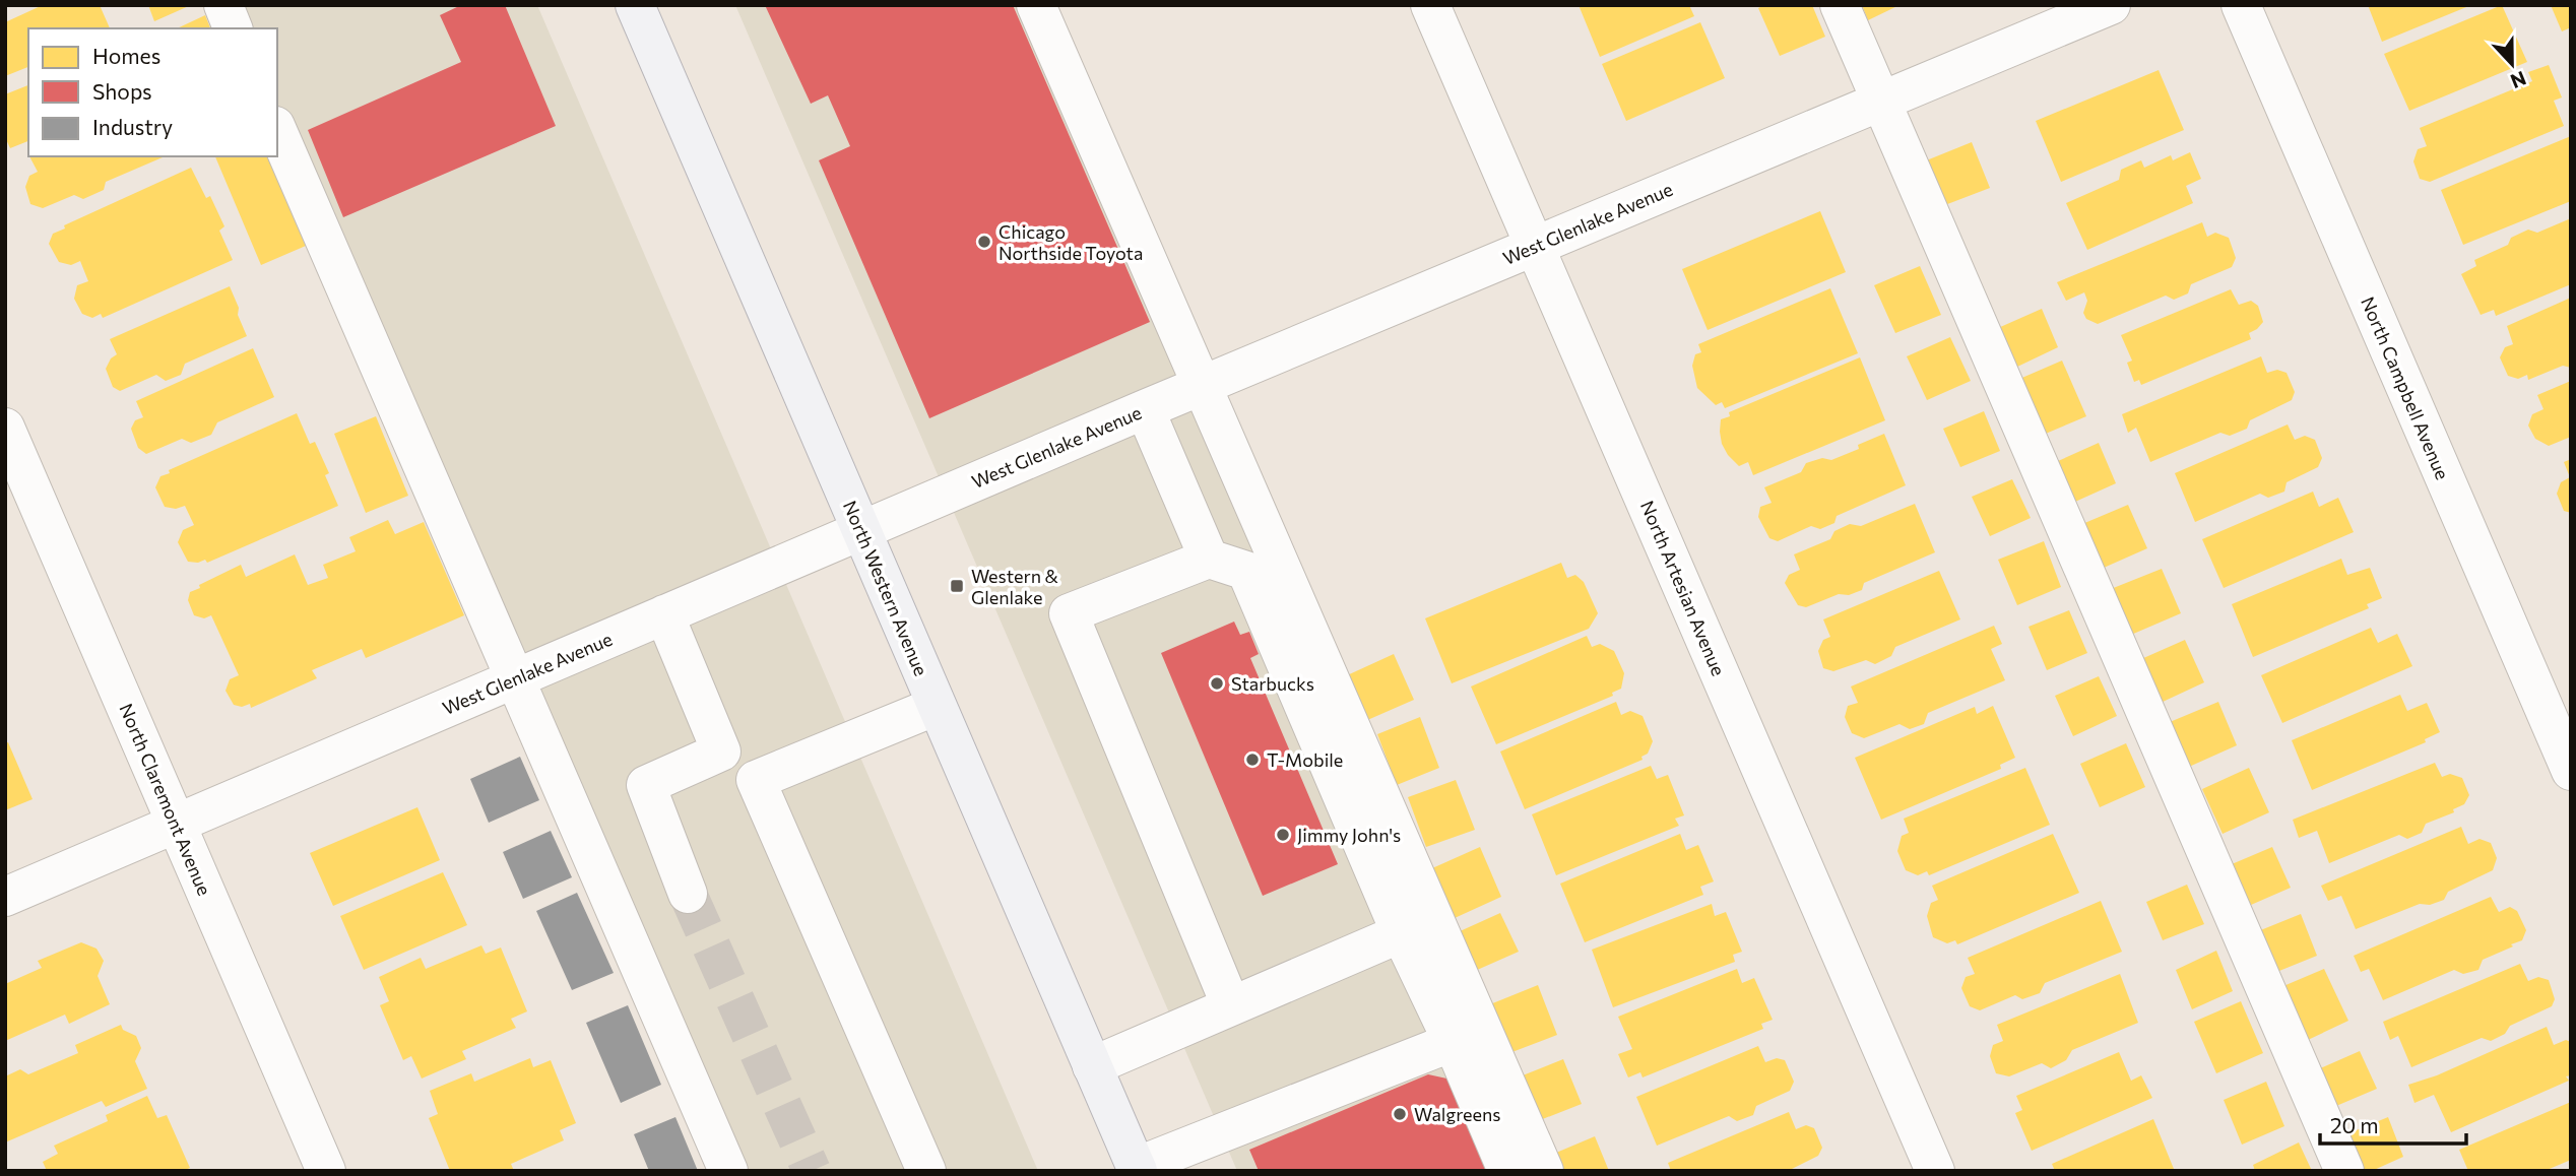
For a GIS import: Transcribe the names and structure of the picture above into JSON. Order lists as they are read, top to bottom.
{
  "streets": {
    "main road": ["North Western Avenue"],
    "street": [
      "West Glenlake Avenue",
      "North Campbell Avenue",
      "North Artesian Avenue",
      "North Claremont Avenue"
    ]
  },
  "crossings": [
    ["West Glenlake Avenue", "North Western Avenue"],
    ["West Glenlake Avenue", "North Artesian Avenue"],
    ["West Glenlake Avenue", "North Claremont Avenue"]
  ],
  "places": {
    "other": [
      "Chicago Northside Toyota",
      "Starbucks",
      "T-Mobile",
      "Jimmy John's",
      "Walgreens"
    ],
    "transit": ["Western & Glenlake"]
  },
  "legend": ["Homes", "Shops", "Industry"],
  "scale_bar": "20 m",
  "north": "bottom"
}
